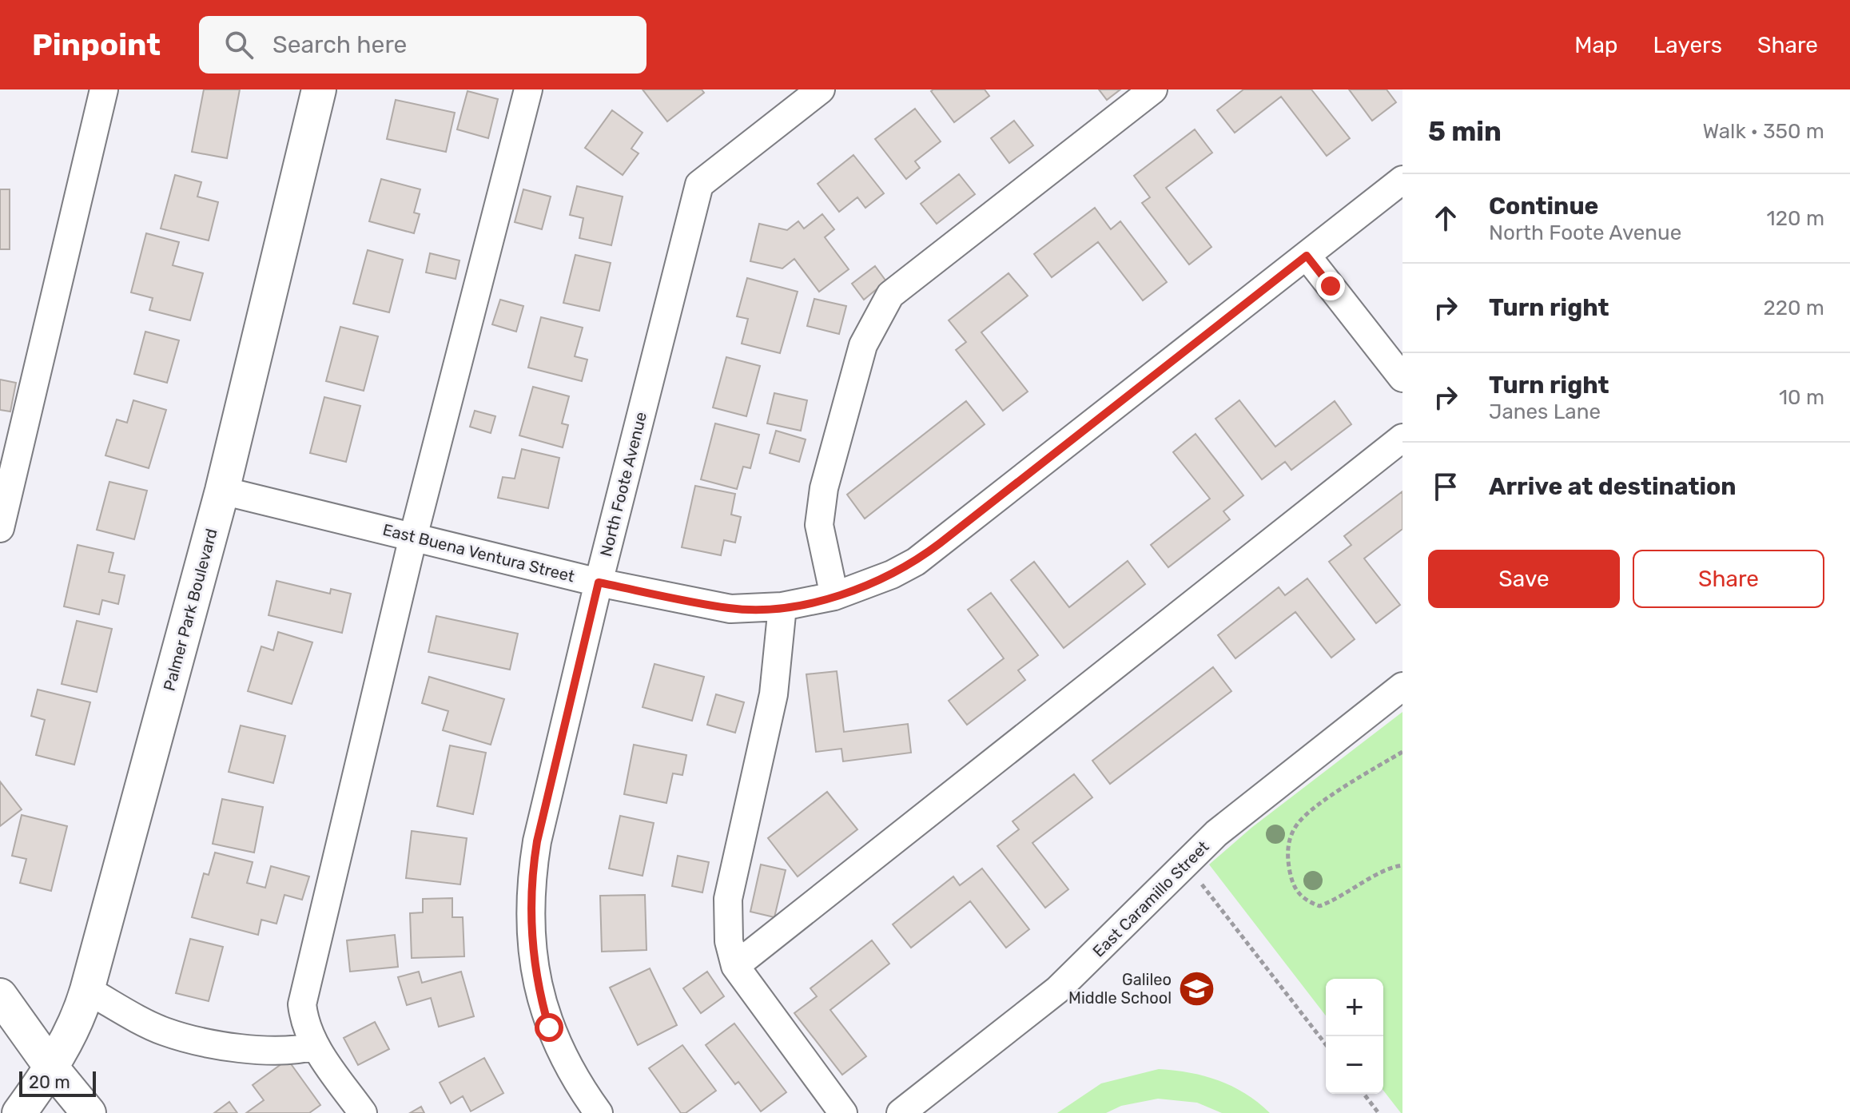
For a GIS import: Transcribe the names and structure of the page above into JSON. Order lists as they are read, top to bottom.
{
  "streets": {
    "main road": ["Palmer Park Boulevard"],
    "street": ["North Foote Avenue", "East Buena Ventura Street", "East Caramillo Street"]
  },
  "crossings": [
    ["North Foote Avenue", "East Buena Ventura Street"],
    ["East Buena Ventura Street", "Palmer Park Boulevard"]
  ],
  "places": {
    "school or university": ["Galileo Middle School"]
  },
  "scale_bar": "20 m",
  "page": {
    "header": "Pinpoint",
    "search": "Search here",
    "nav": ["Map", "Layers", "Share"],
    "heading": ["5 min", "Walk · 350 m"],
    "list": [
      ["Continue", "North Foote Avenue", "120 m"],
      ["Turn right", "220 m"],
      ["Turn right", "Janes Lane", "10 m"],
      "Arrive at destination"
    ],
    "buttons": ["Save", "Share"],
    "map_buttons": ["+", "−"],
    "scale": "20 m"
  }
}
